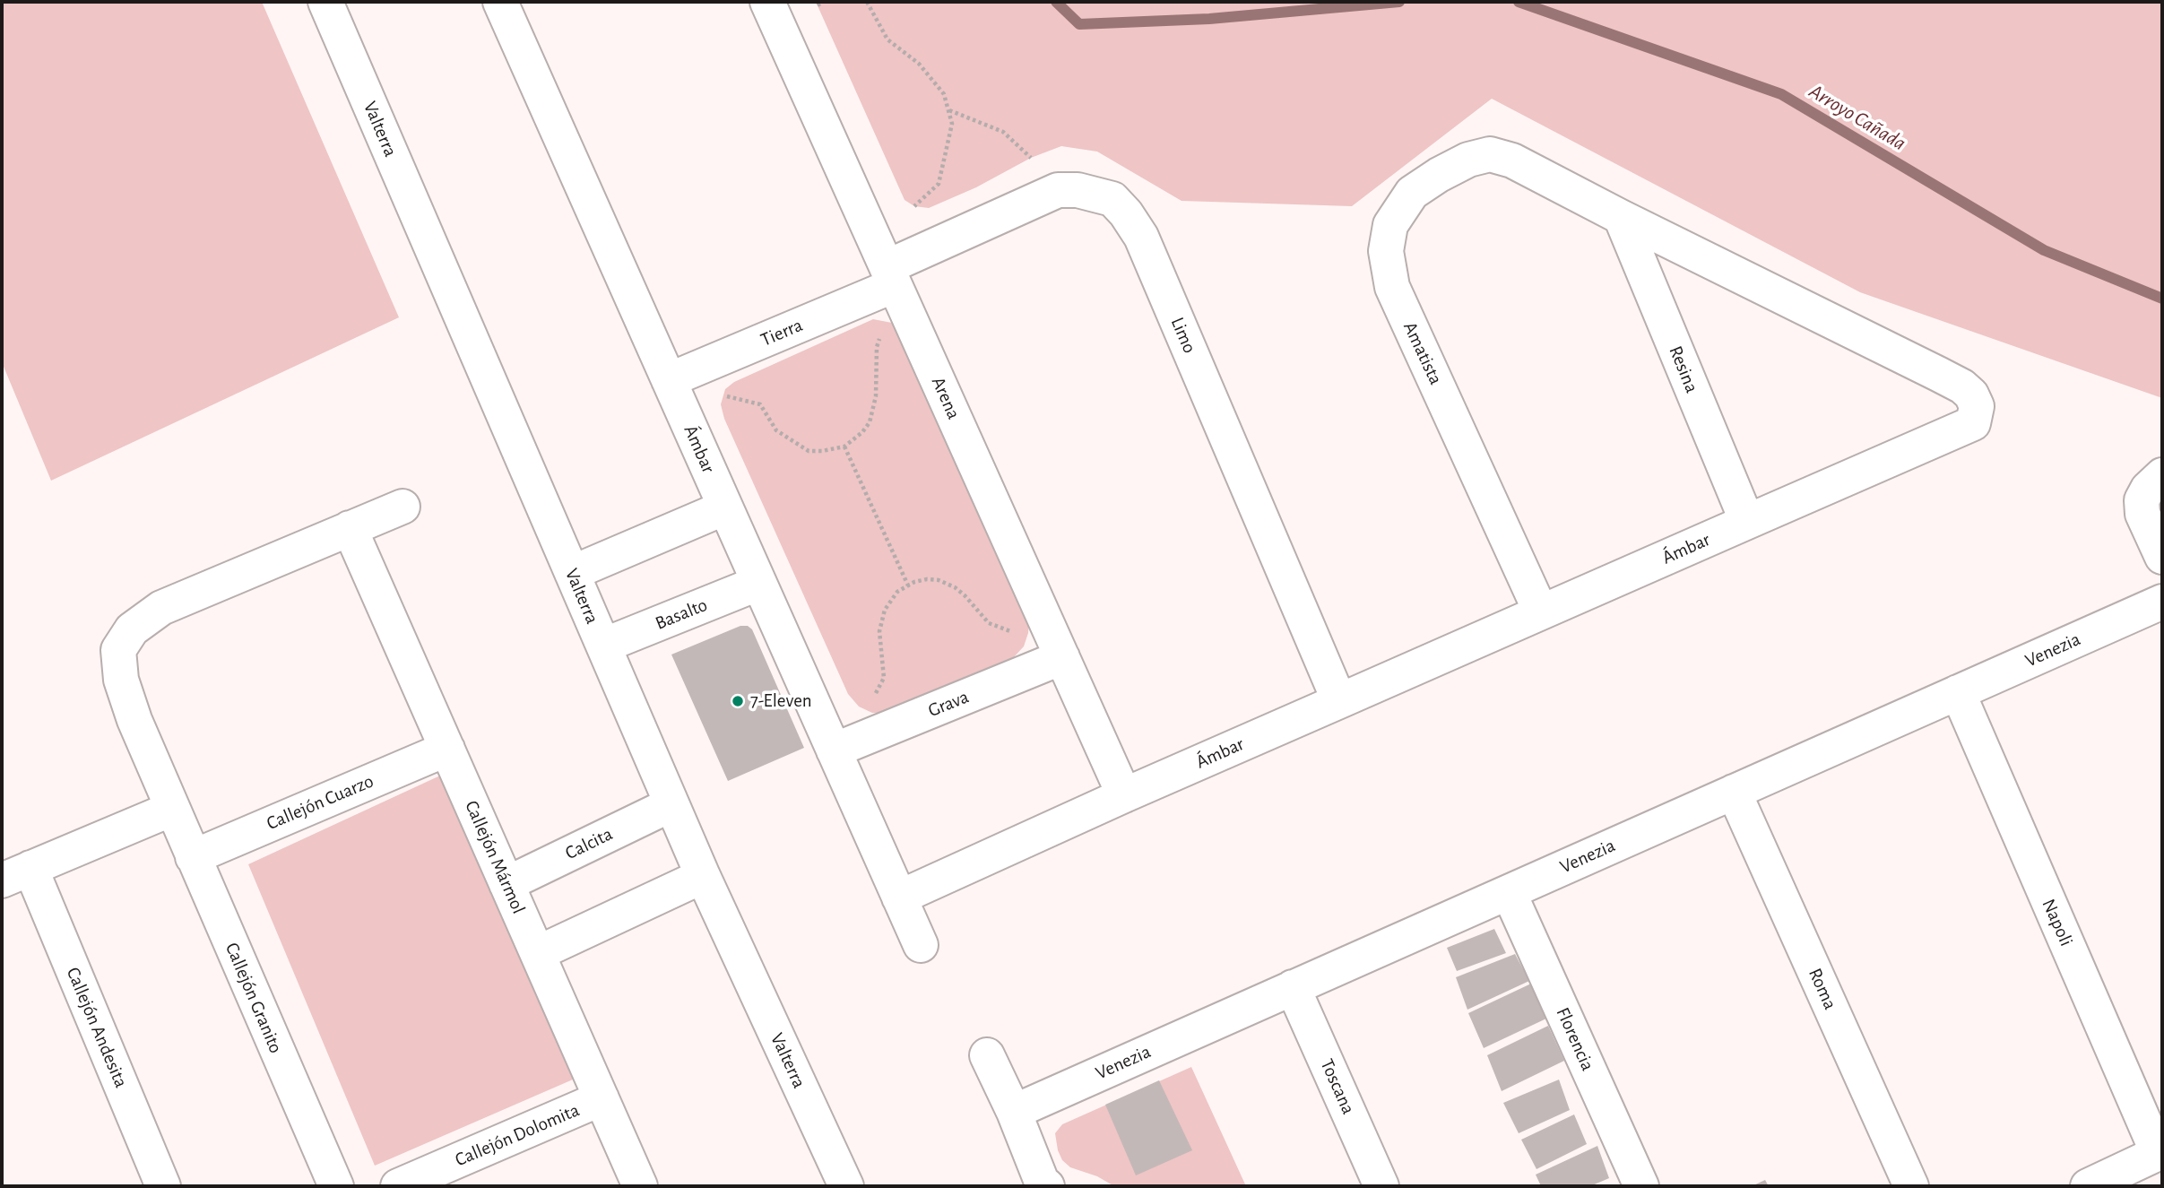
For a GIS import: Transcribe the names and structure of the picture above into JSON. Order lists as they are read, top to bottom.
{
  "streets": {
    "street": [
      "Valterra",
      "Tierra",
      "Limo",
      "Amatista",
      "Resina",
      "Arena",
      "Ámbar",
      "Basalto",
      "Venezia",
      "Grava",
      "Callejón Cuarzo",
      "Calcita",
      "Callejón Mármol",
      "Napoli",
      "Roma",
      "Callejón Granito",
      "Callejón Andesita",
      "Florencia",
      "Toscana",
      "Callejón Dolomita"
    ]
  },
  "crossings": [
    ["Valterra", "Basalto"],
    ["Valterra", "Calcita"],
    ["Tierra", "Limo"],
    ["Tierra", "Arena"],
    ["Tierra", "Ámbar"],
    ["Limo", "Arena"],
    ["Limo", "Ámbar"],
    ["Amatista", "Ámbar"],
    ["Resina", "Ámbar"],
    ["Arena", "Ámbar"],
    ["Arena", "Grava"],
    ["Ámbar", "Basalto"],
    ["Ámbar", "Grava"],
    ["Venezia", "Napoli"],
    ["Venezia", "Roma"],
    ["Venezia", "Florencia"],
    ["Venezia", "Toscana"],
    ["Callejón Cuarzo", "Callejón Mármol"],
    ["Callejón Cuarzo", "Callejón Granito"],
    ["Calcita", "Callejón Mármol"],
    ["Callejón Mármol", "Callejón Dolomita"]
  ],
  "water": ["Arroyo Cañada"],
  "places": ["7-Eleven"]
}
